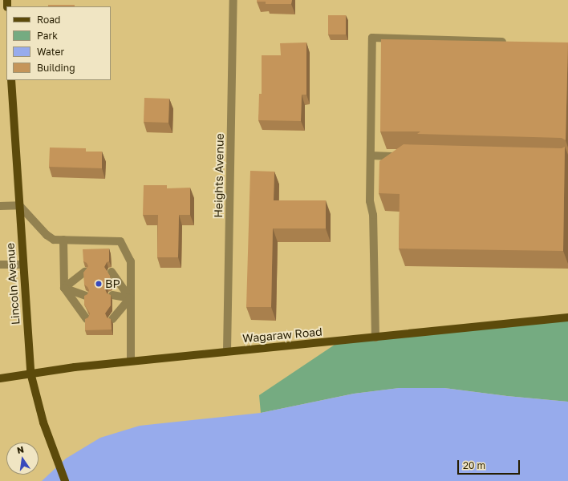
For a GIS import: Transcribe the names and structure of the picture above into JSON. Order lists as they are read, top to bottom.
{
  "streets": {
    "main road": ["Lincoln Avenue", "Wagaraw Road"],
    "street": ["Heights Avenue"]
  },
  "crossings": [
    ["Heights Avenue", "Wagaraw Road"],
    ["Lincoln Avenue", "Wagaraw Road"]
  ],
  "places": ["BP"],
  "legend": [
    "Road",
    "Park",
    "Water",
    "Building"
  ],
  "scale_bar": "20 m",
  "north": "top"
}
